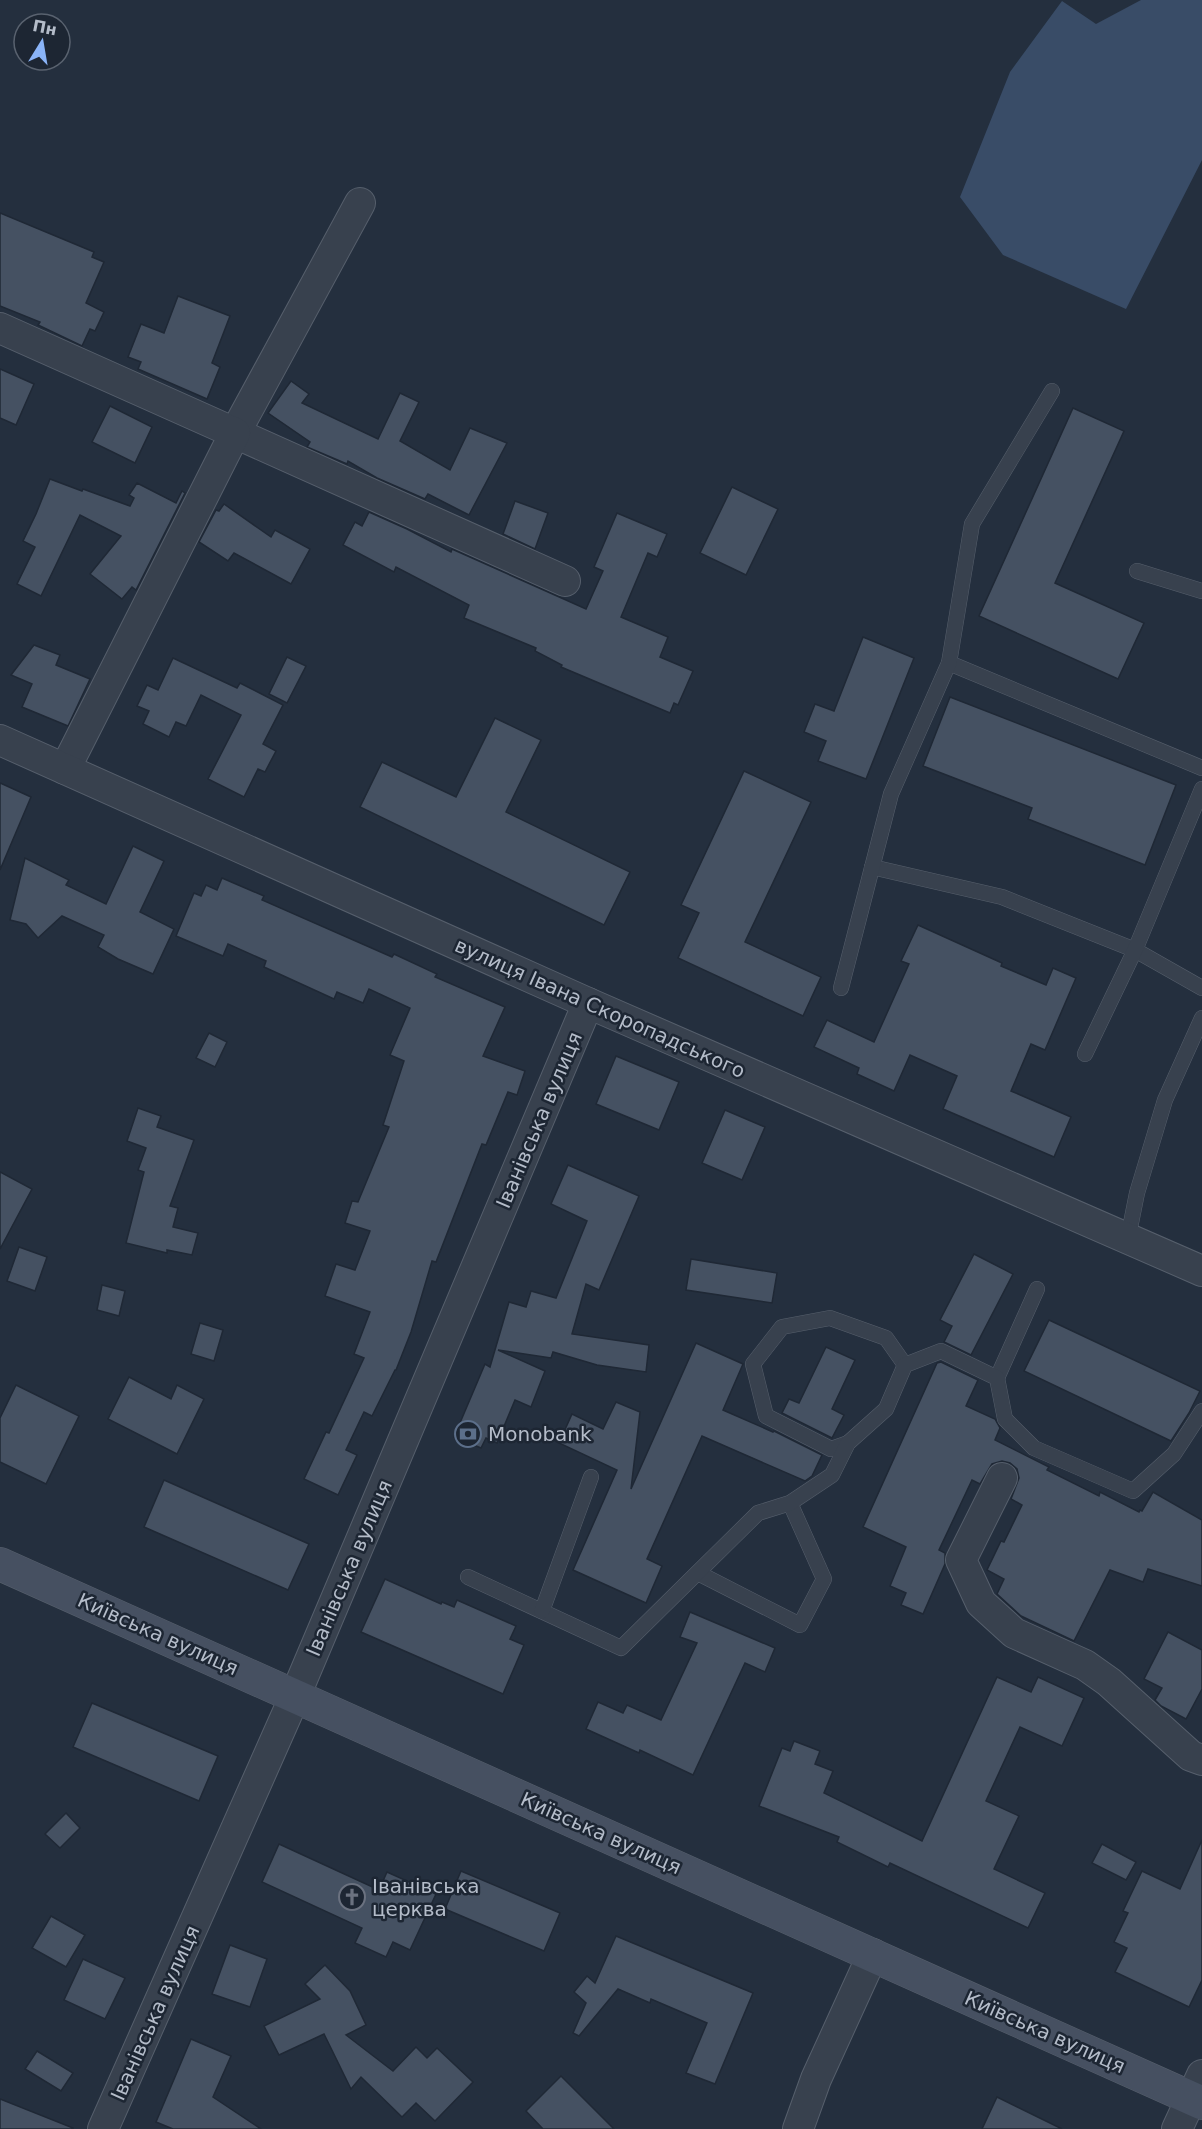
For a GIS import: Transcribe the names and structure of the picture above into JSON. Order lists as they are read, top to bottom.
{
  "streets": {
    "main road": ["Київська вулиця"],
    "street": ["вулиця Івана Скоропадського", "Іванівська вулиця"]
  },
  "crossings": [
    ["вулиця Івана Скоропадського", "Іванівська вулиця"],
    ["Іванівська вулиця", "Київська вулиця"]
  ],
  "places": {
    "bank": ["Monobank"],
    "church": ["Іванівська церква"]
  },
  "north": "top"
}
